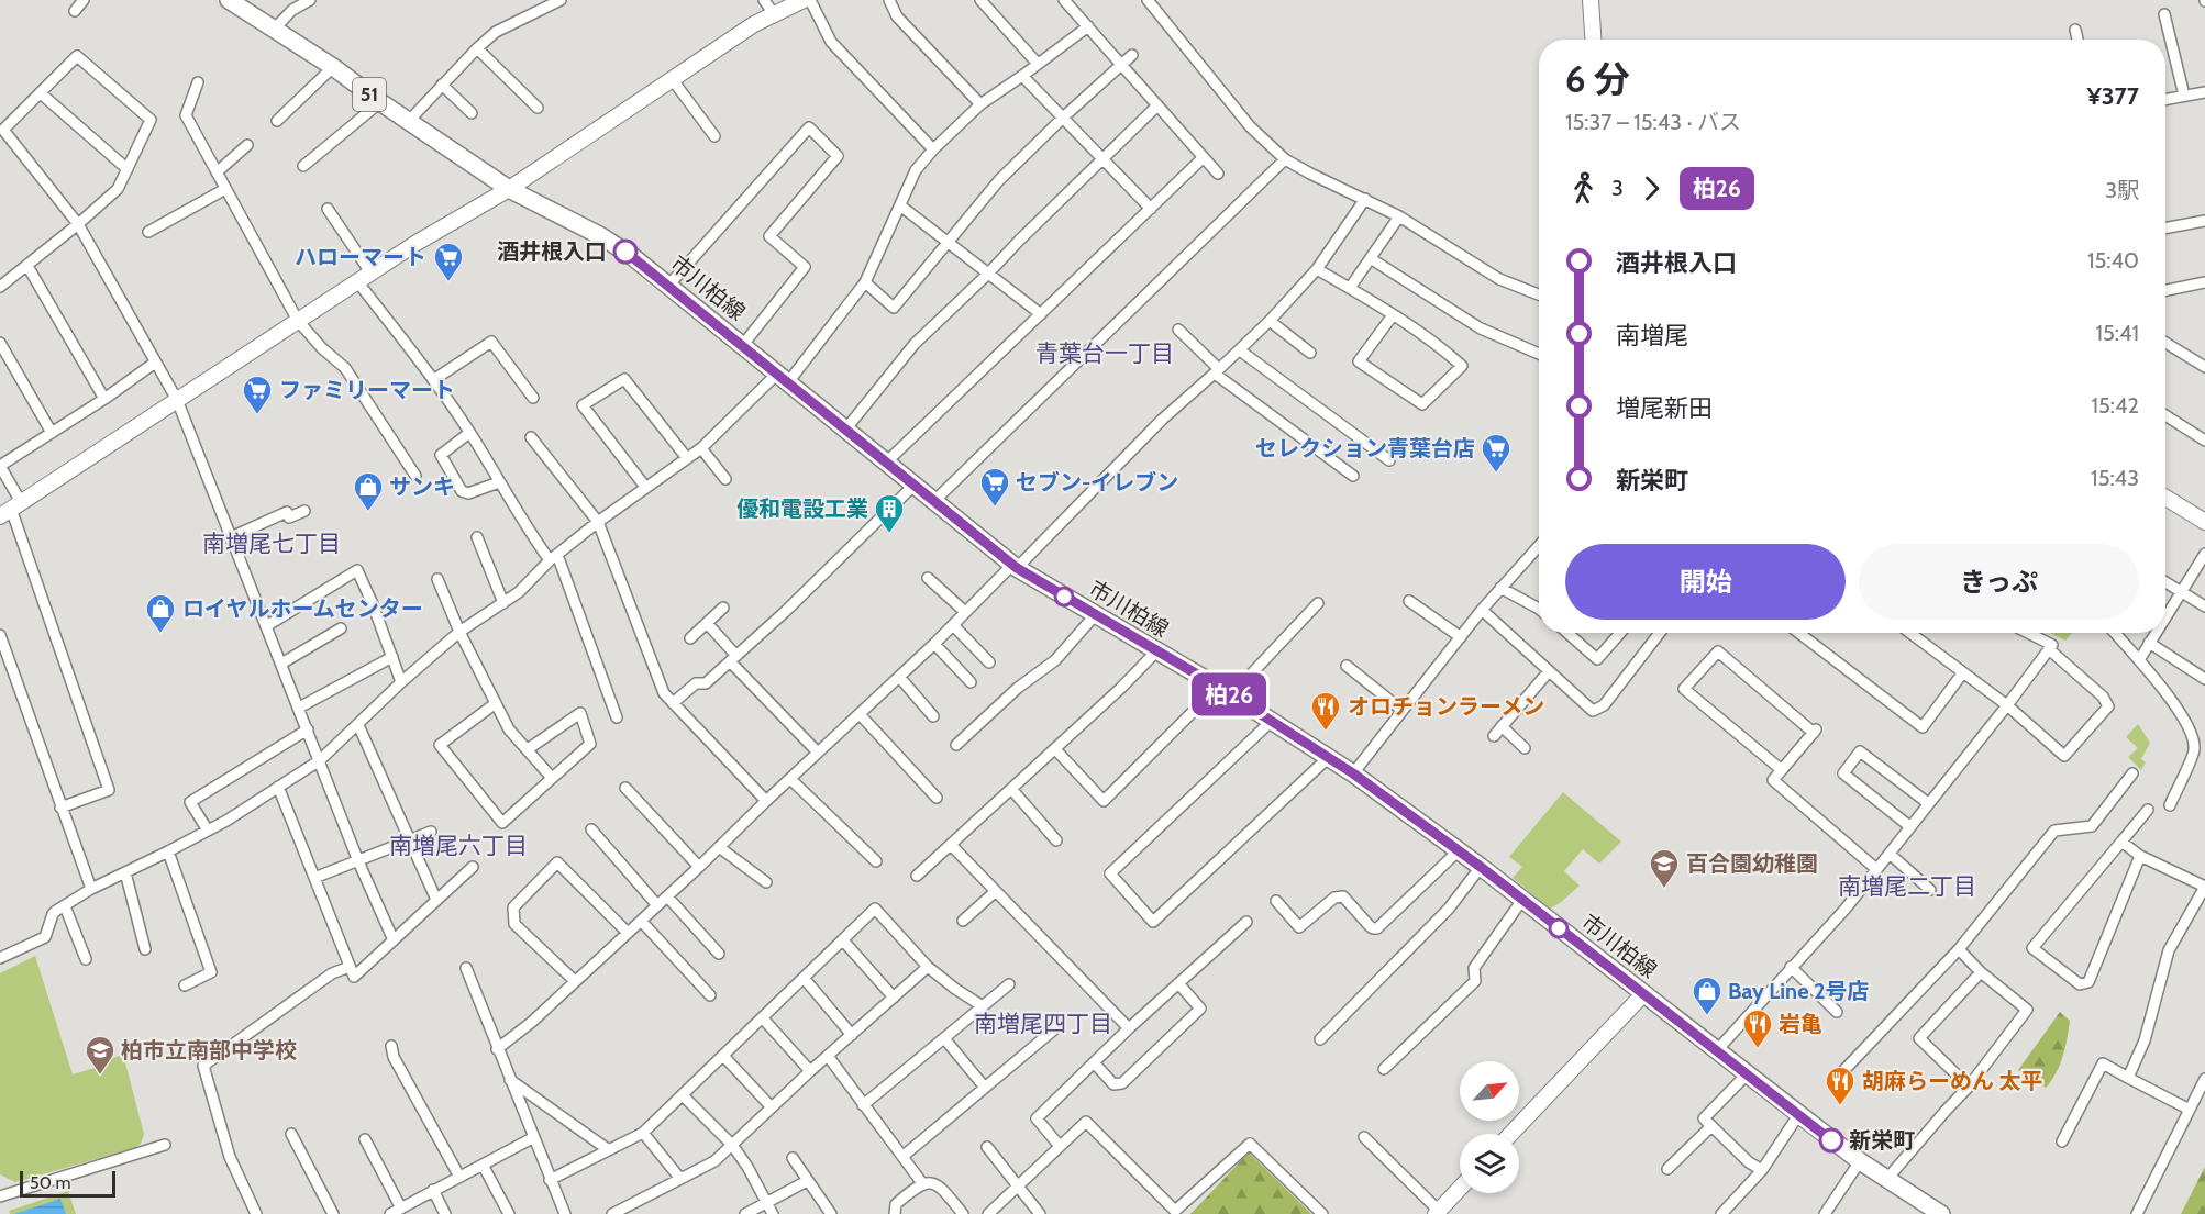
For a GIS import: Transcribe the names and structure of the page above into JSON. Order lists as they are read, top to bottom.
{
  "streets": {
    "main road": ["51", "市川柏線"]
  },
  "districts": [
    "青葉台一丁目",
    "南増尾七丁目",
    "南増尾六丁目",
    "南増尾二丁目",
    "南増尾四丁目"
  ],
  "places": {
    "other": ["酒井根入口", "新栄町"],
    "supermarket": [
      "ハローマート",
      "ファミリーマート",
      "セレクション青葉台店",
      "セブン-イレブン"
    ],
    "shop": ["サンキ", "ロイヤルホームセンター", "Bay Line 2号店"],
    "building": ["優和電設工業"],
    "restaurant": ["オロチョンラーメン", "岩亀", "胡麻らーめん 太平"],
    "school or university": ["百合園幼稚園", "柏市立南部中学校"]
  },
  "lines": ["bus line 柏26"],
  "scale_bar": "50 m",
  "north": "top right",
  "page": {
    "on_map": "柏26",
    "heading": ["6 分", "15:37 – 15:43 · バス", "¥377"],
    "legs": ["3", "柏26", "3駅"],
    "list": [
      {
        "name": "酒井根入口",
        "value": "15:40"
      },
      {
        "name": "南増尾",
        "value": "15:41"
      },
      {
        "name": "増尾新田",
        "value": "15:42"
      },
      {
        "name": "新栄町",
        "value": "15:43"
      }
    ],
    "buttons": ["開始", "きっぷ"],
    "scale": "50 m"
  }
}
